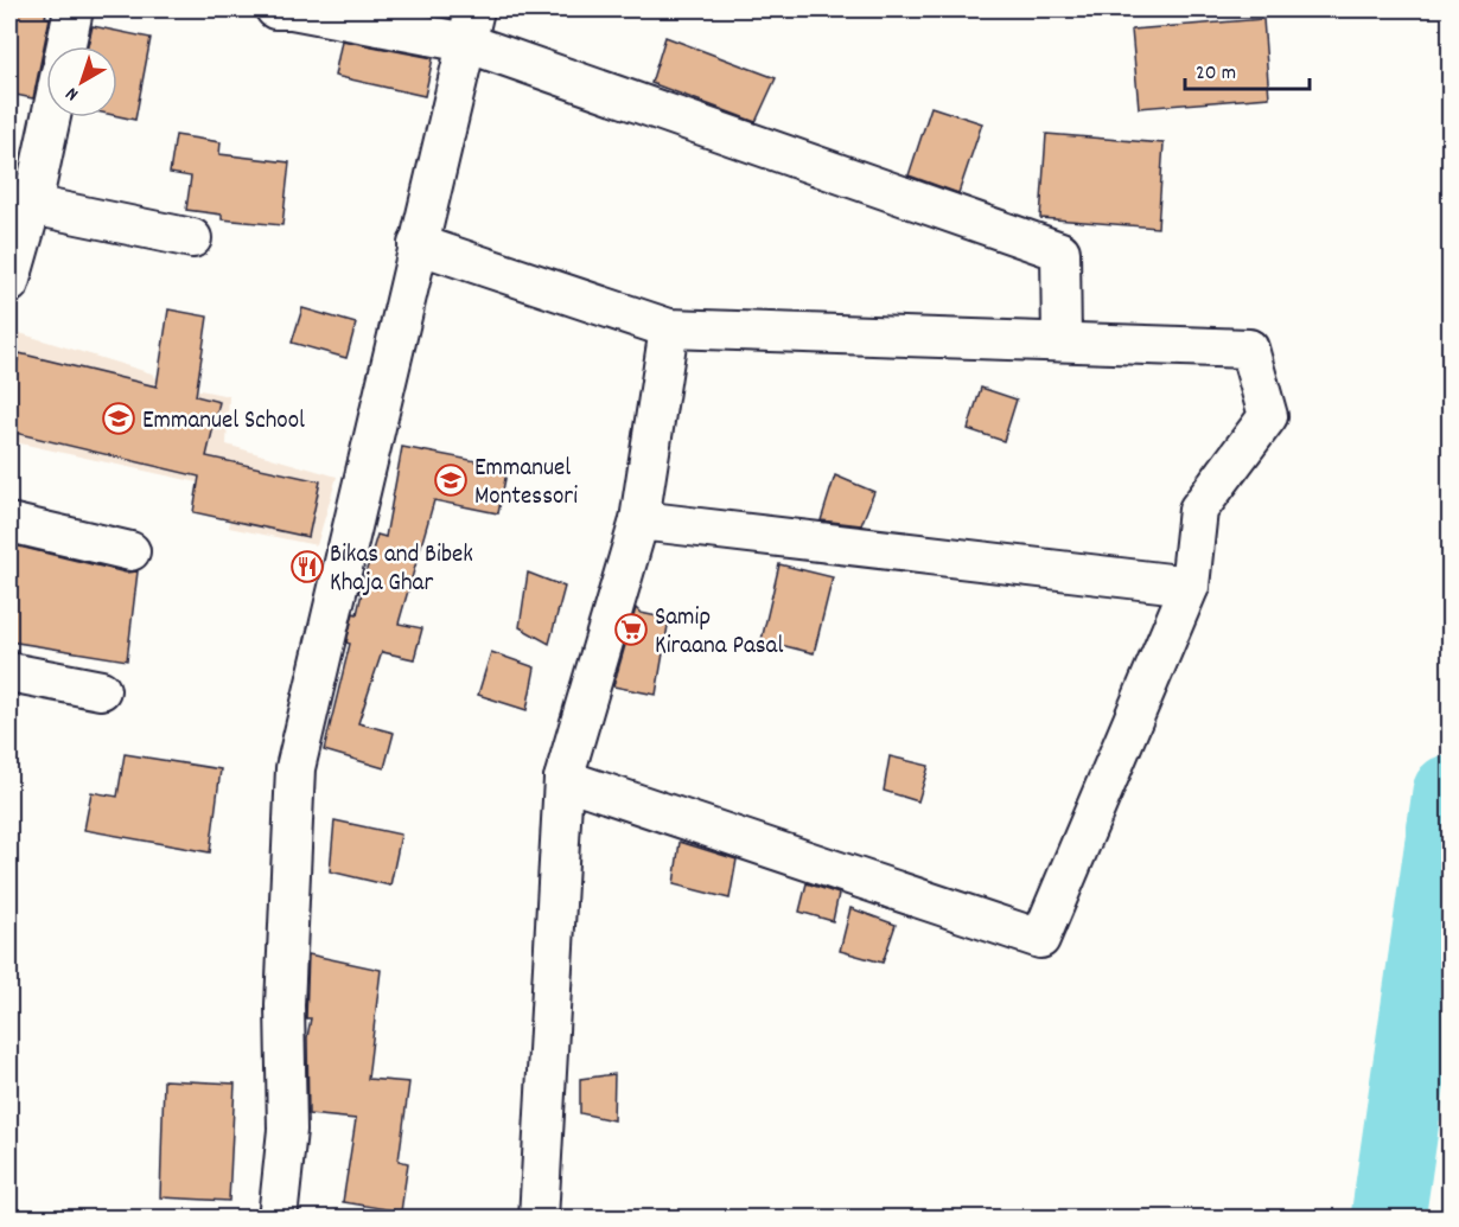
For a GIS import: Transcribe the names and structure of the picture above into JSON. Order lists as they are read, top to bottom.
{
  "places": {
    "school or university": ["Emmanuel School", "Emmanuel Montessori"],
    "restaurant": ["Bikas and Bibek Khaja Ghar"],
    "supermarket": ["Samip Kiraana Pasal"]
  },
  "scale_bar": "20 m",
  "north": "bottom left"
}
